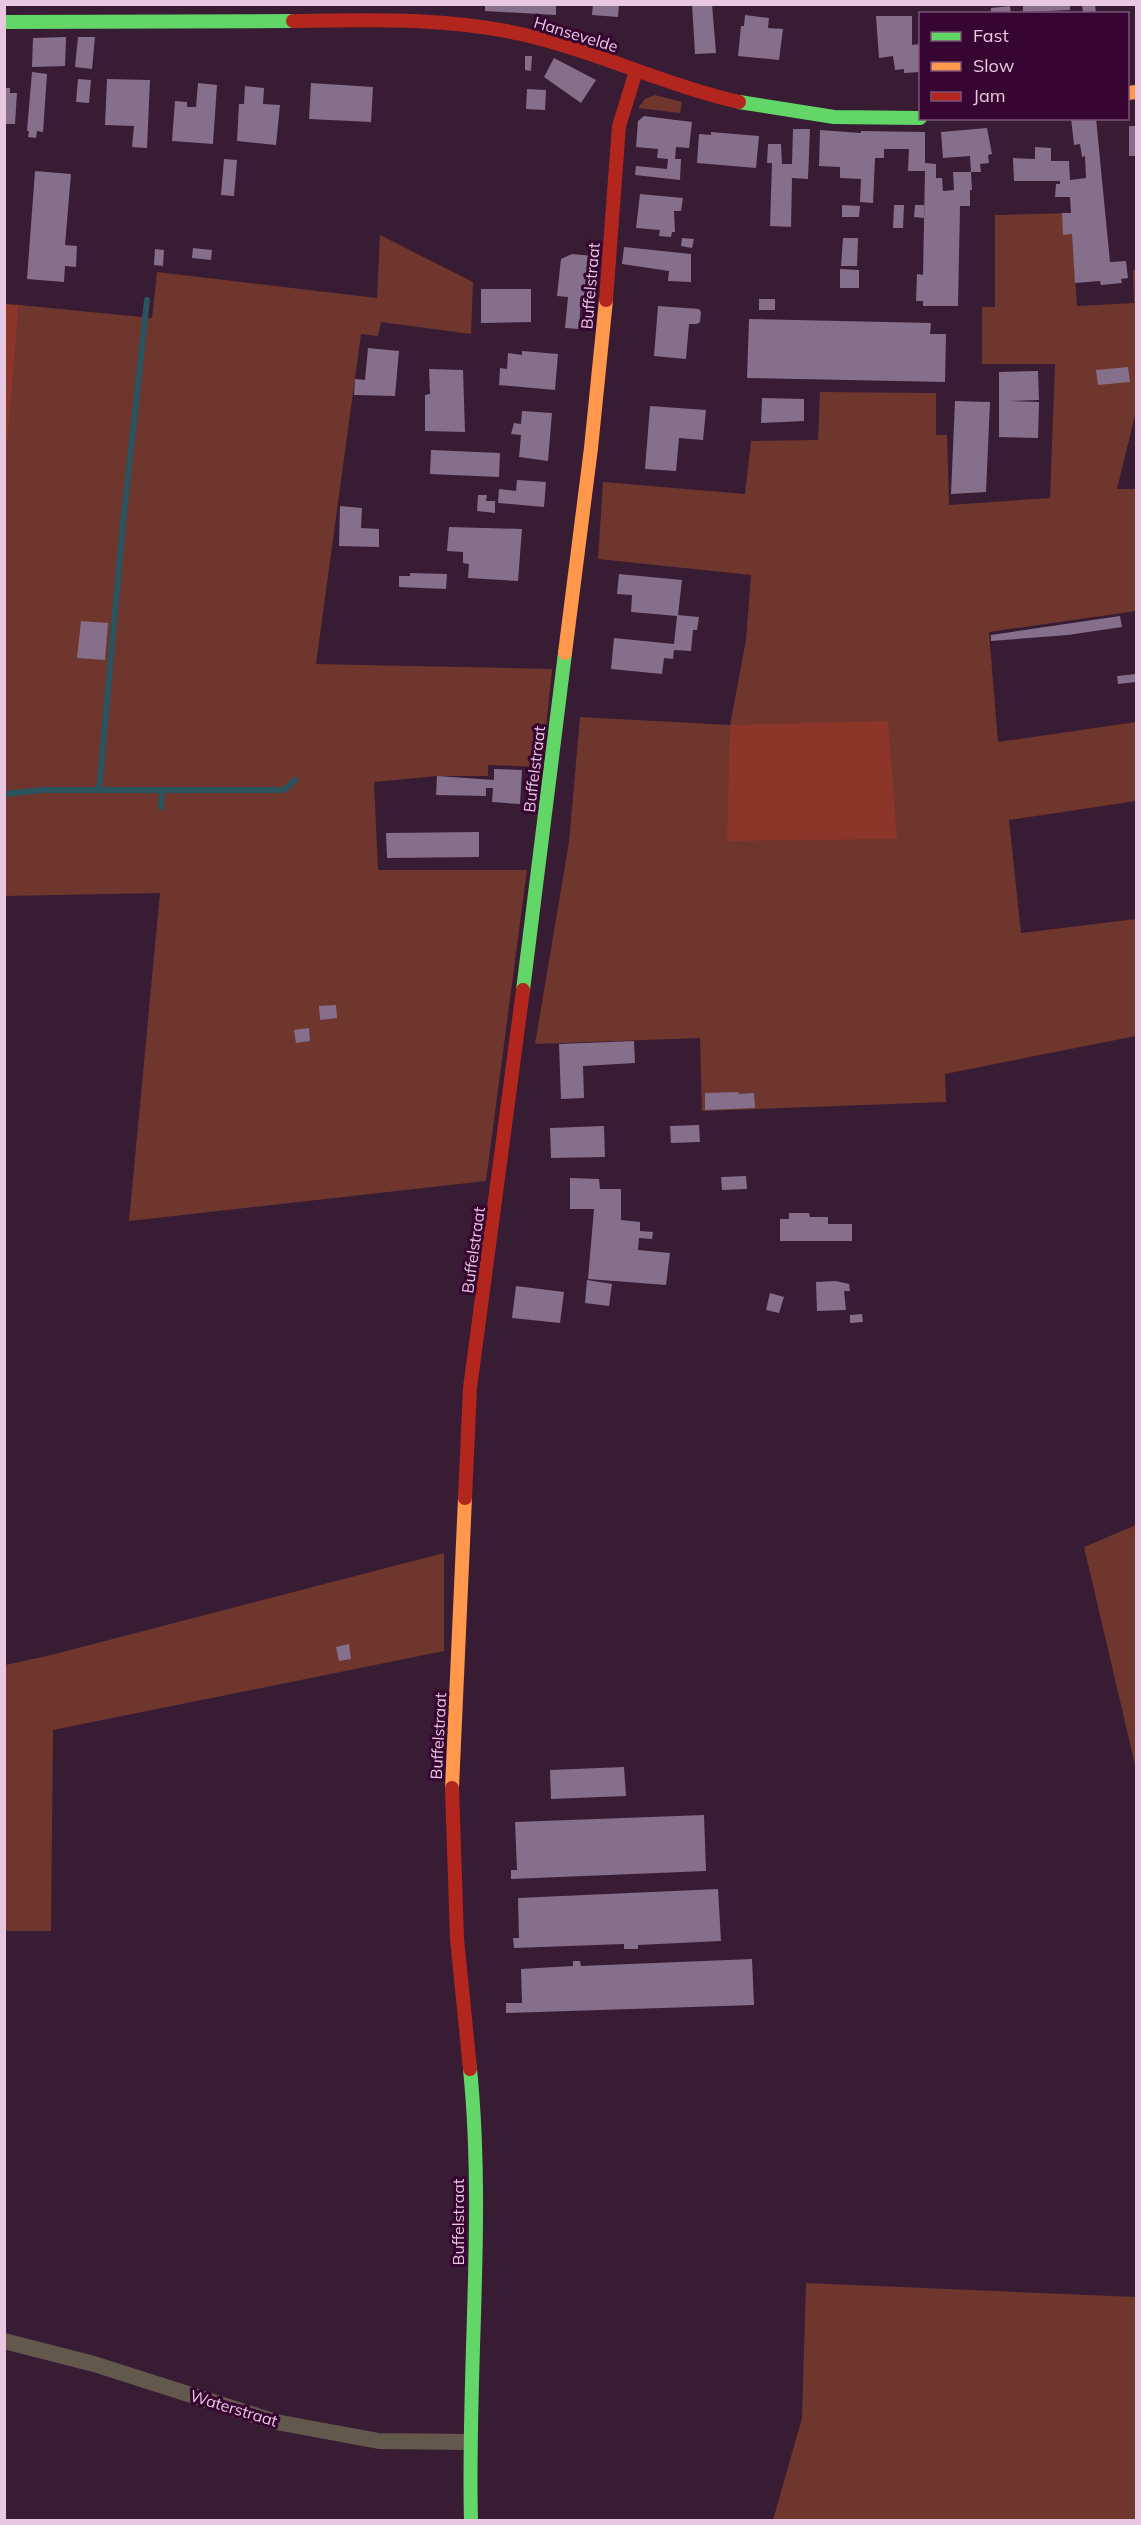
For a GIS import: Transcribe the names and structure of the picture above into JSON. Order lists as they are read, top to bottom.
{
  "streets": {
    "street": ["Hansevelde", "Buffelstraat", "Waterstraat"]
  },
  "crossings": [
    ["Hansevelde", "Buffelstraat"],
    ["Buffelstraat", "Waterstraat"]
  ],
  "legend": ["Fast", "Slow", "Jam"]
}
